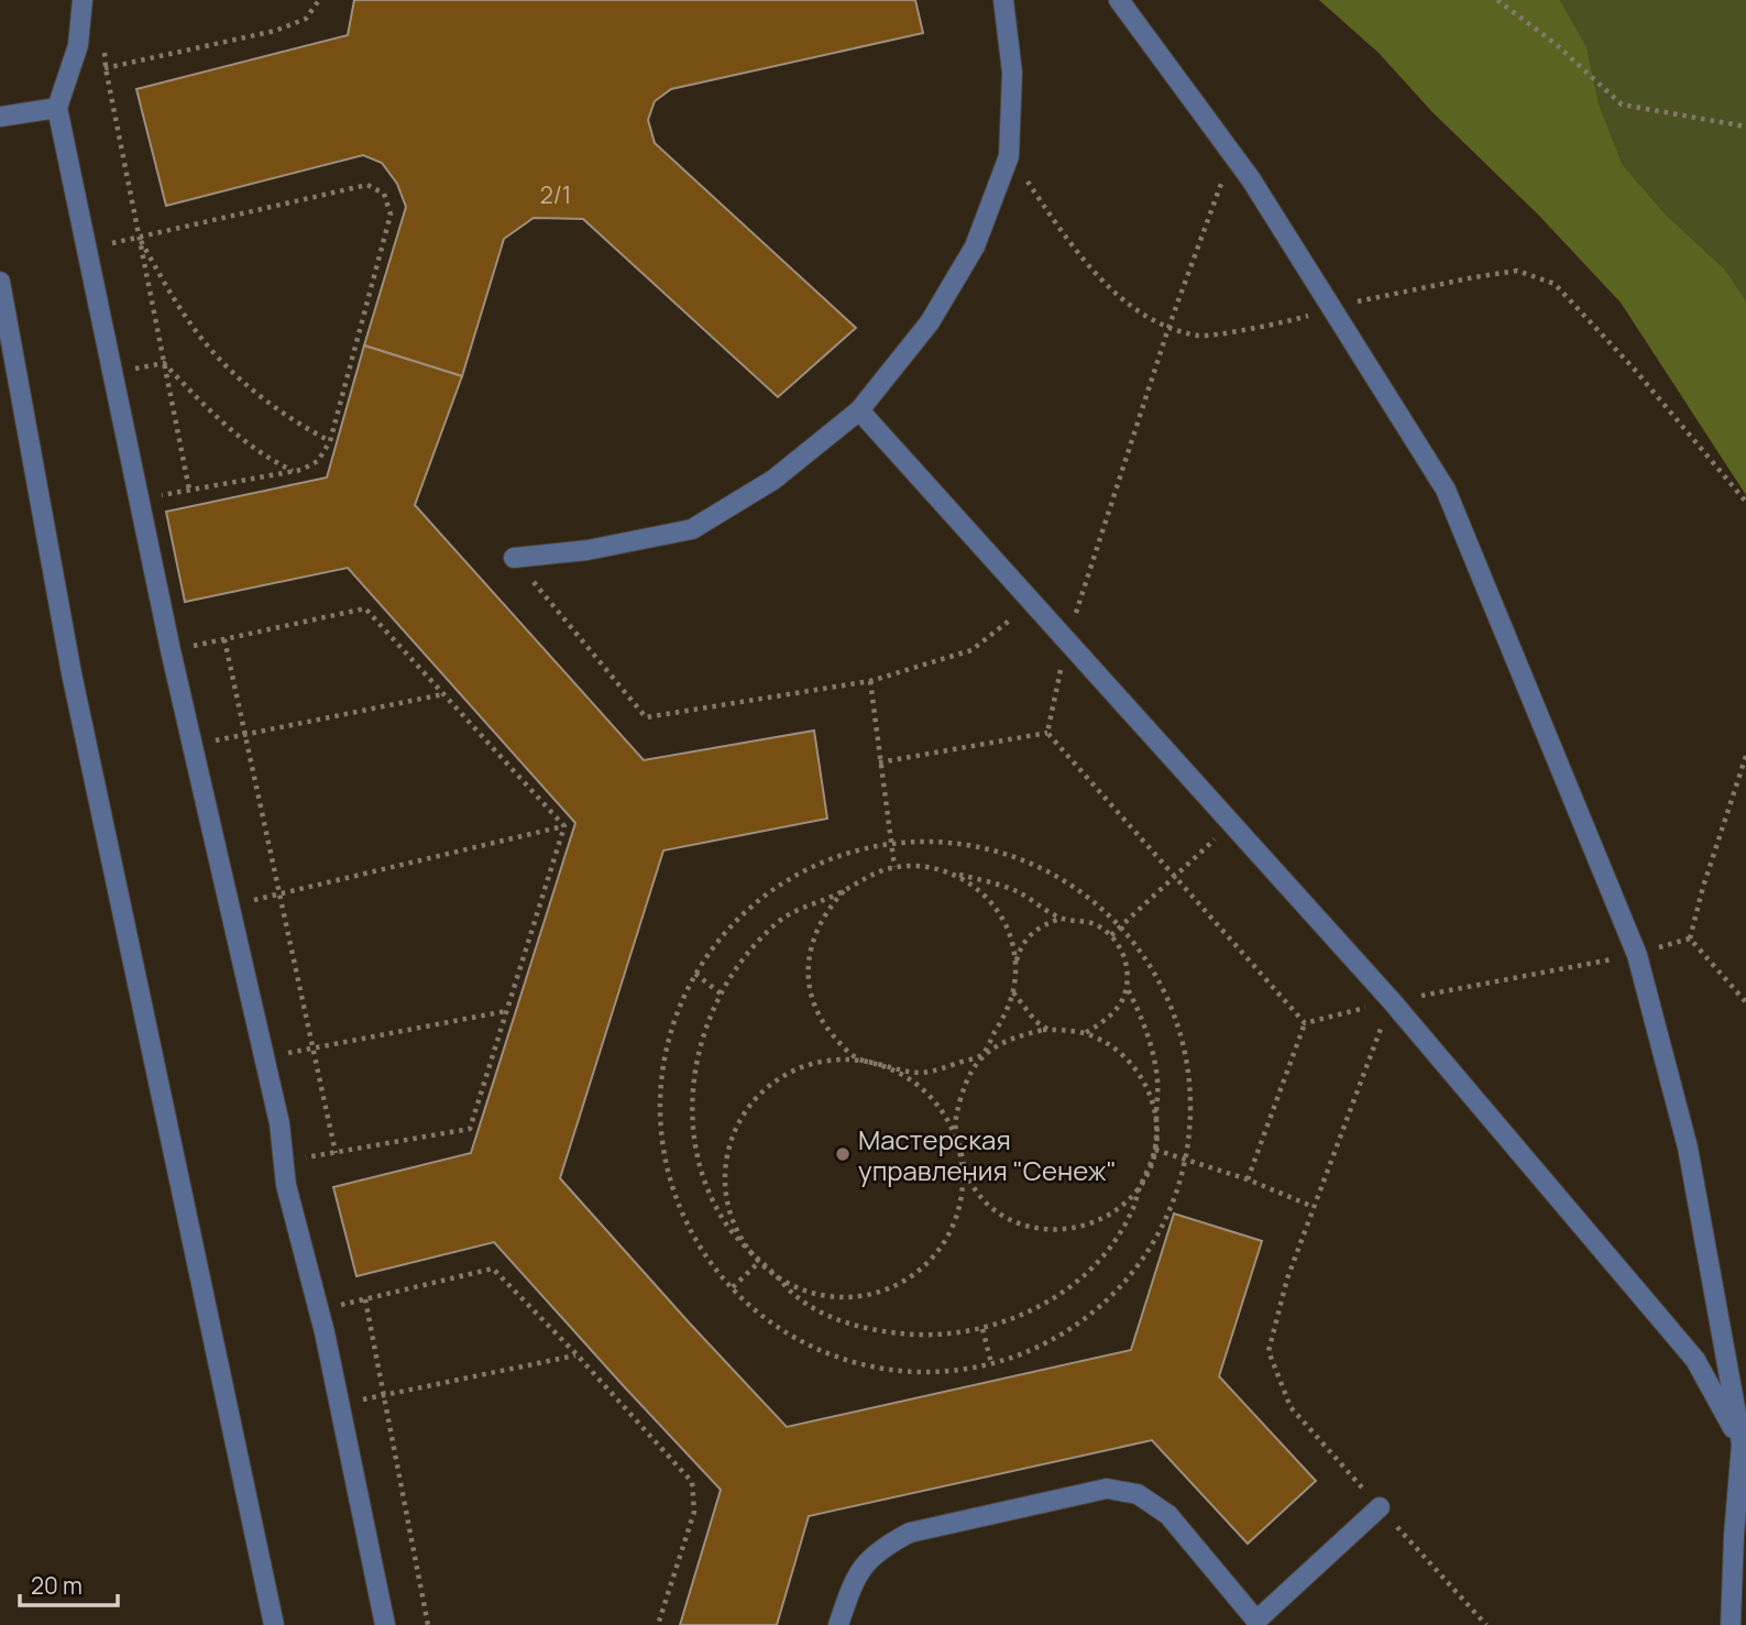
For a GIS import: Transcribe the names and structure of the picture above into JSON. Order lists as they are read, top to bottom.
{
  "places": ["Мастерская управления \"Сенеж\""],
  "house_numbers": ["2/1"],
  "scale_bar": "20 m"
}
